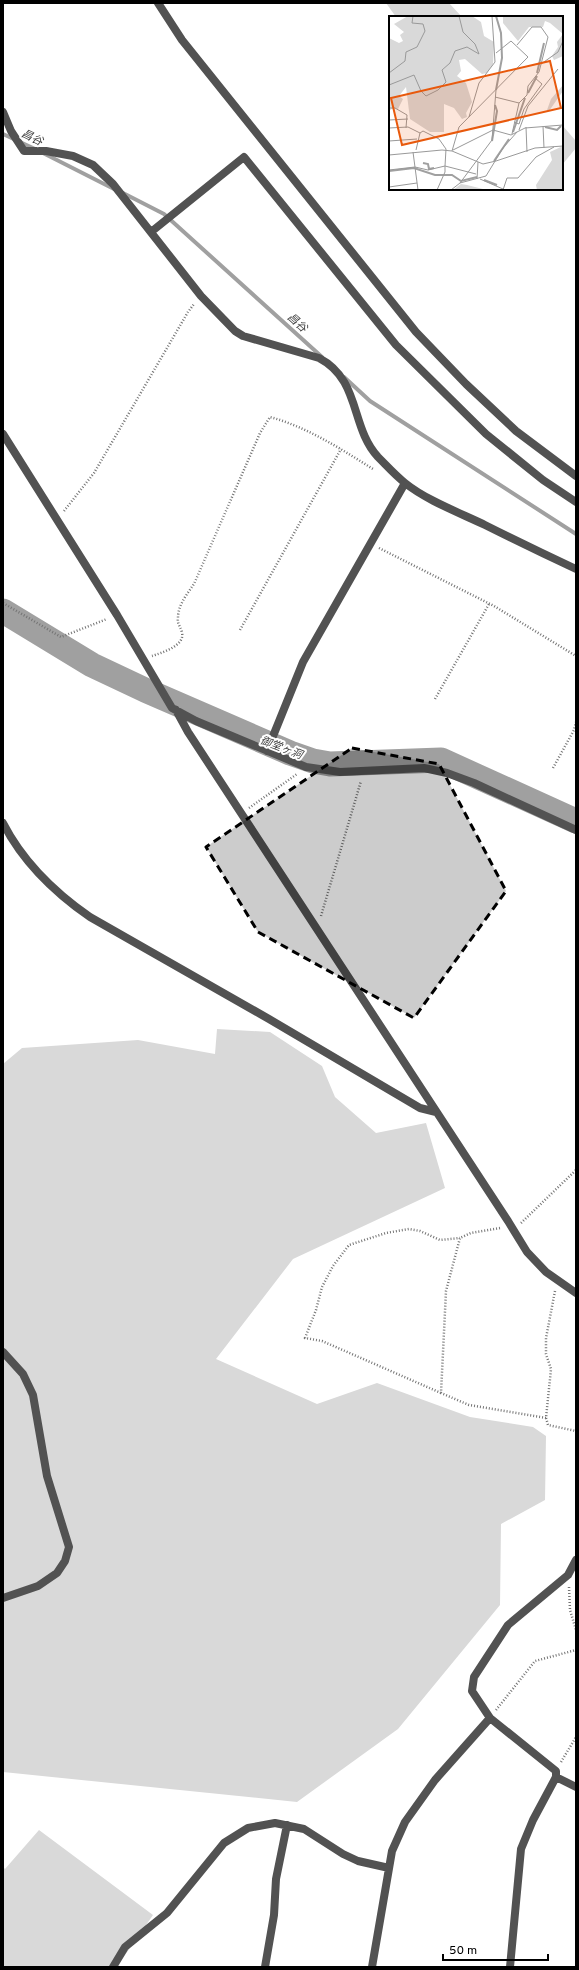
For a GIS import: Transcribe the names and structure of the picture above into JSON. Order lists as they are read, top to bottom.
{
  "water": ["昌谷", "御堂ヶ洞"],
  "scale_bar": "50 m"
}
